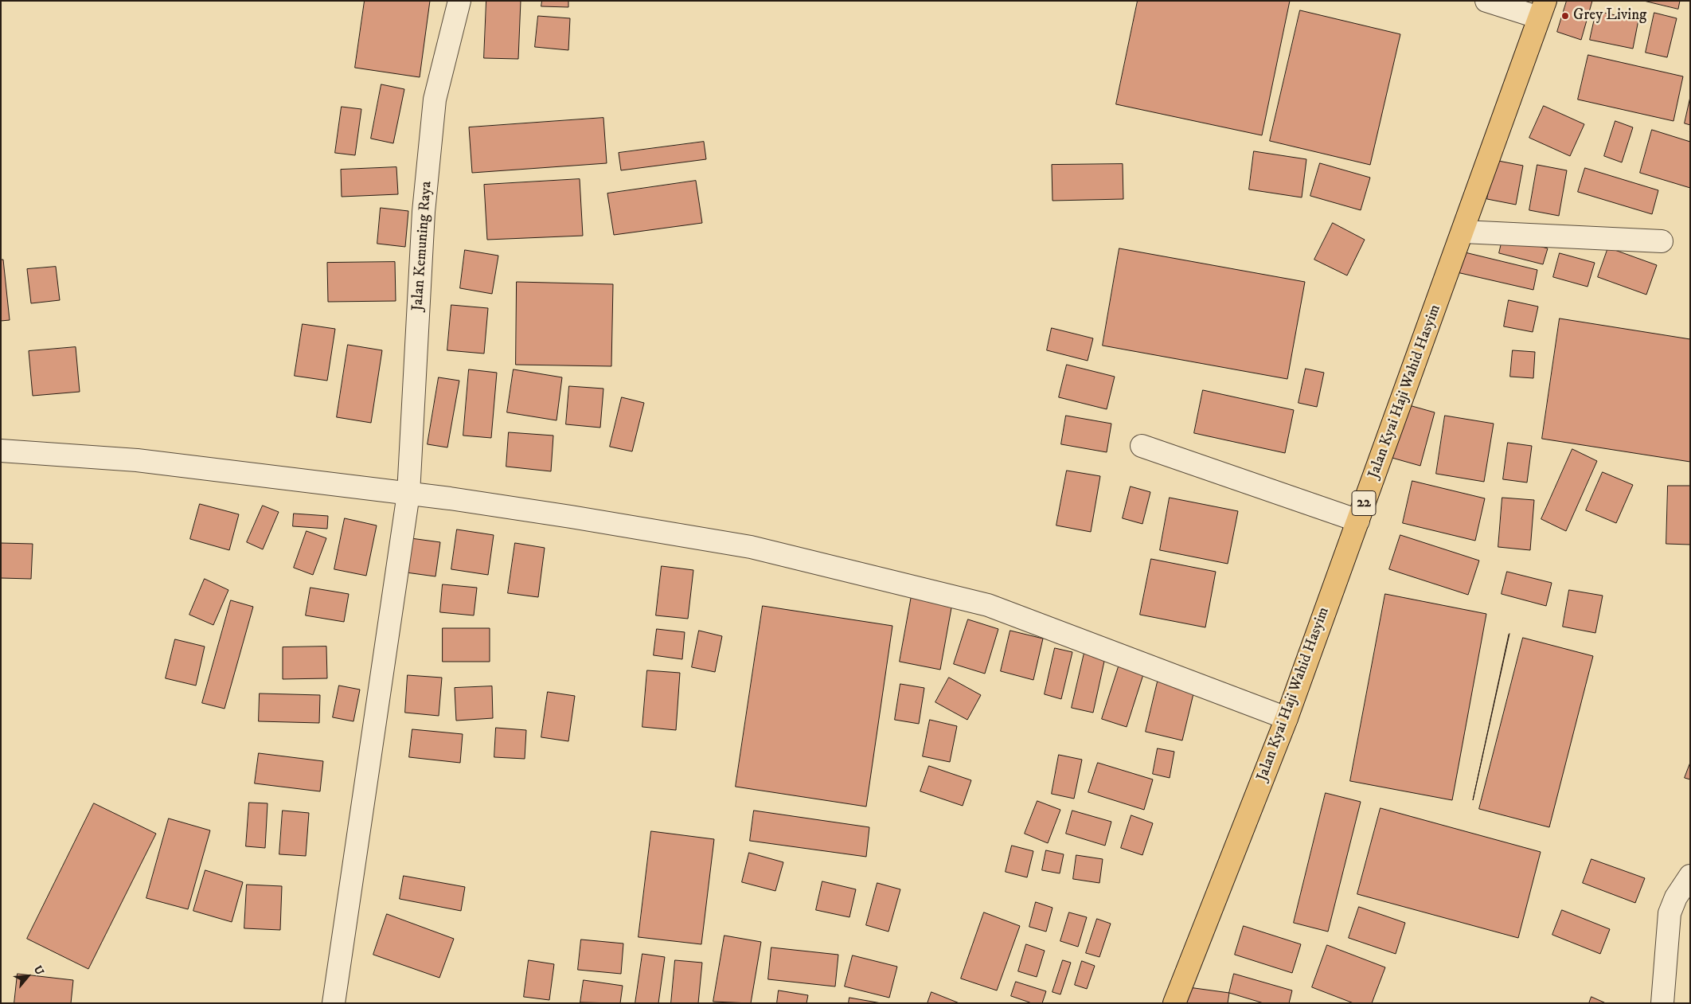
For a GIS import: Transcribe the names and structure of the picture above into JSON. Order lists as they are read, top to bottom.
{
  "streets": {
    "highway": ["Jalan Kyai Haji Wahid Hasyim", "22"],
    "street": ["Jalan Kemuning Raya"]
  },
  "places": ["Grey Living"],
  "north": "top right"
}
